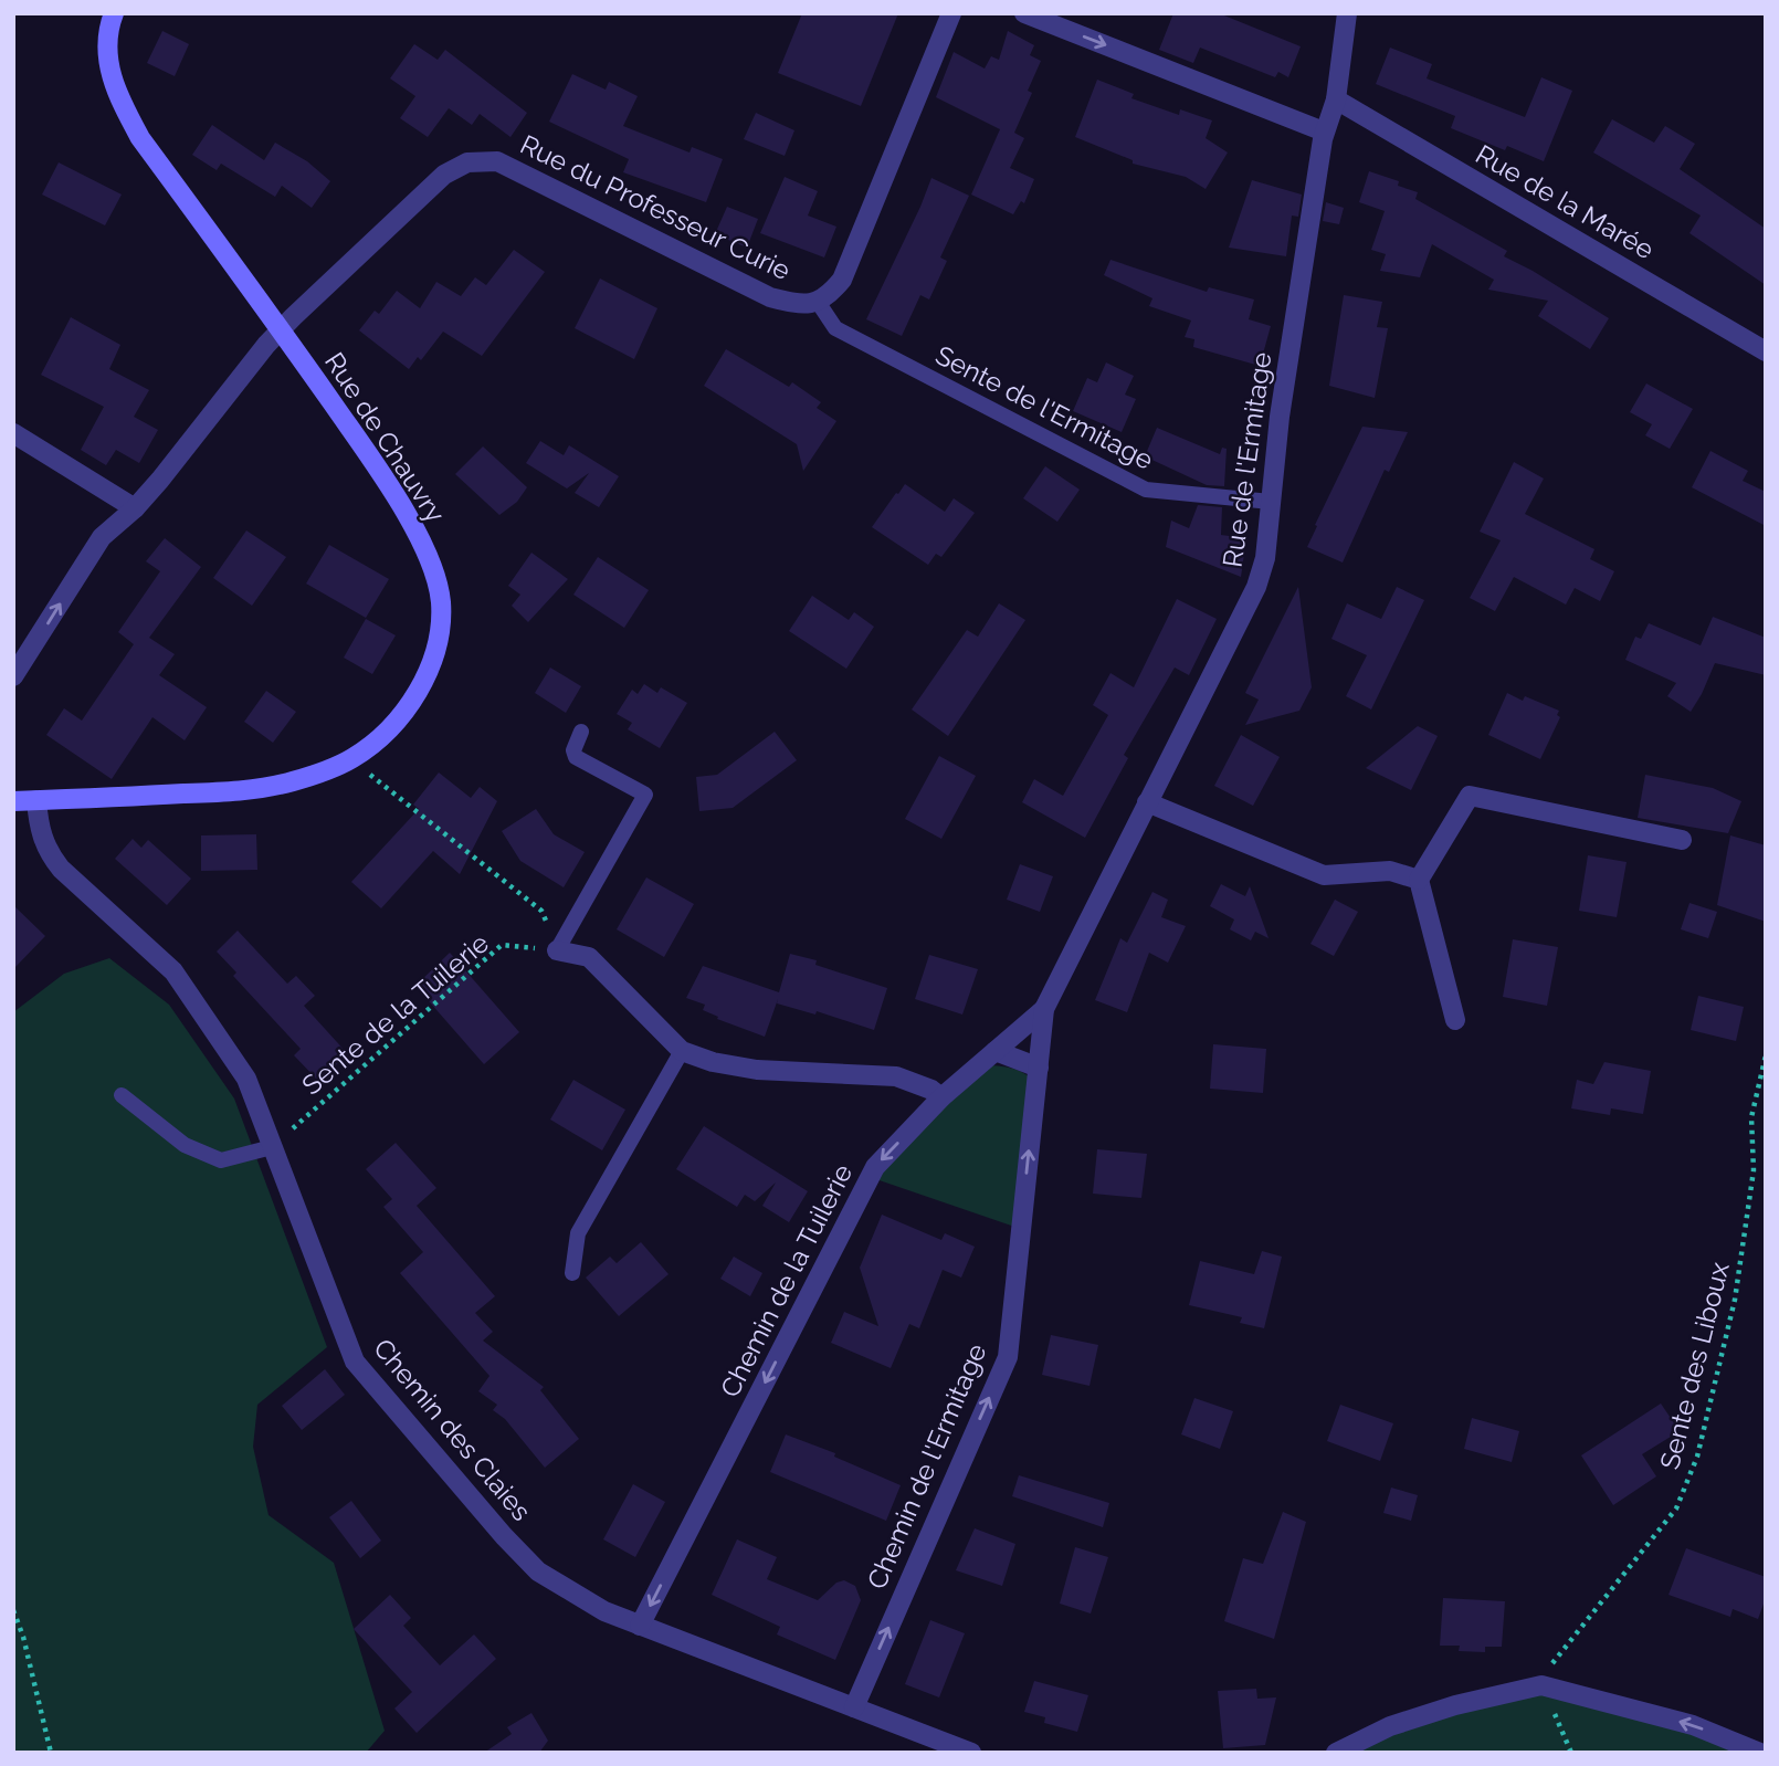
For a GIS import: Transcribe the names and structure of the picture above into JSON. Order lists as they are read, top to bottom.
{
  "streets": {
    "street": [
      "Rue de la Marée",
      "Rue du Professeur Curie",
      "Rue de Chauvry",
      "Rue de l'Ermitage",
      "Chemin de la Tuilerie",
      "Chemin des Claies",
      "Chemin de l'Ermitage"
    ],
    "lane": ["Sente de l'Ermitage"],
    "path": ["Sente de la Tuilerie", "Sente des Liboux"]
  },
  "crossings": [
    ["Rue de la Marée", "Rue de l'Ermitage"],
    ["Rue du Professeur Curie", "Sente de l'Ermitage"],
    ["Rue du Professeur Curie", "Rue de Chauvry"],
    ["Sente de l'Ermitage", "Rue de l'Ermitage"],
    ["Rue de Chauvry", "Chemin des Claies"],
    ["Rue de l'Ermitage", "Chemin de la Tuilerie"],
    ["Rue de l'Ermitage", "Chemin de l'Ermitage"],
    ["Sente de la Tuilerie", "Chemin des Claies"],
    ["Chemin de la Tuilerie", "Chemin des Claies"],
    ["Chemin de la Tuilerie", "Chemin de l'Ermitage"],
    ["Chemin des Claies", "Chemin de l'Ermitage"]
  ],
  "one_way": ["Chemin de la Tuilerie", "Chemin de l'Ermitage"]
}
